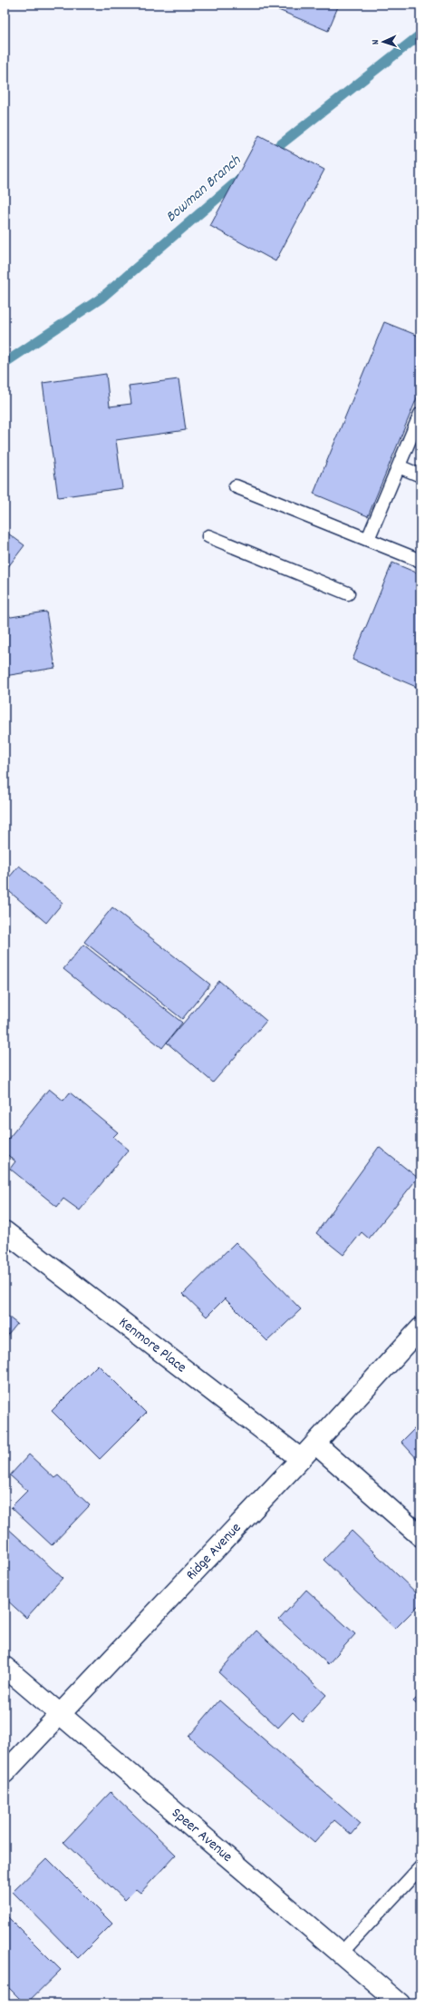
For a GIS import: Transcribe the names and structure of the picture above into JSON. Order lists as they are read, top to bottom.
{
  "streets": {
    "street": ["Kenmore Place", "Ridge Avenue", "Speer Avenue"]
  },
  "crossings": [
    ["Kenmore Place", "Ridge Avenue"],
    ["Ridge Avenue", "Speer Avenue"]
  ],
  "water": ["Bowman Branch"],
  "north": "left"
}
